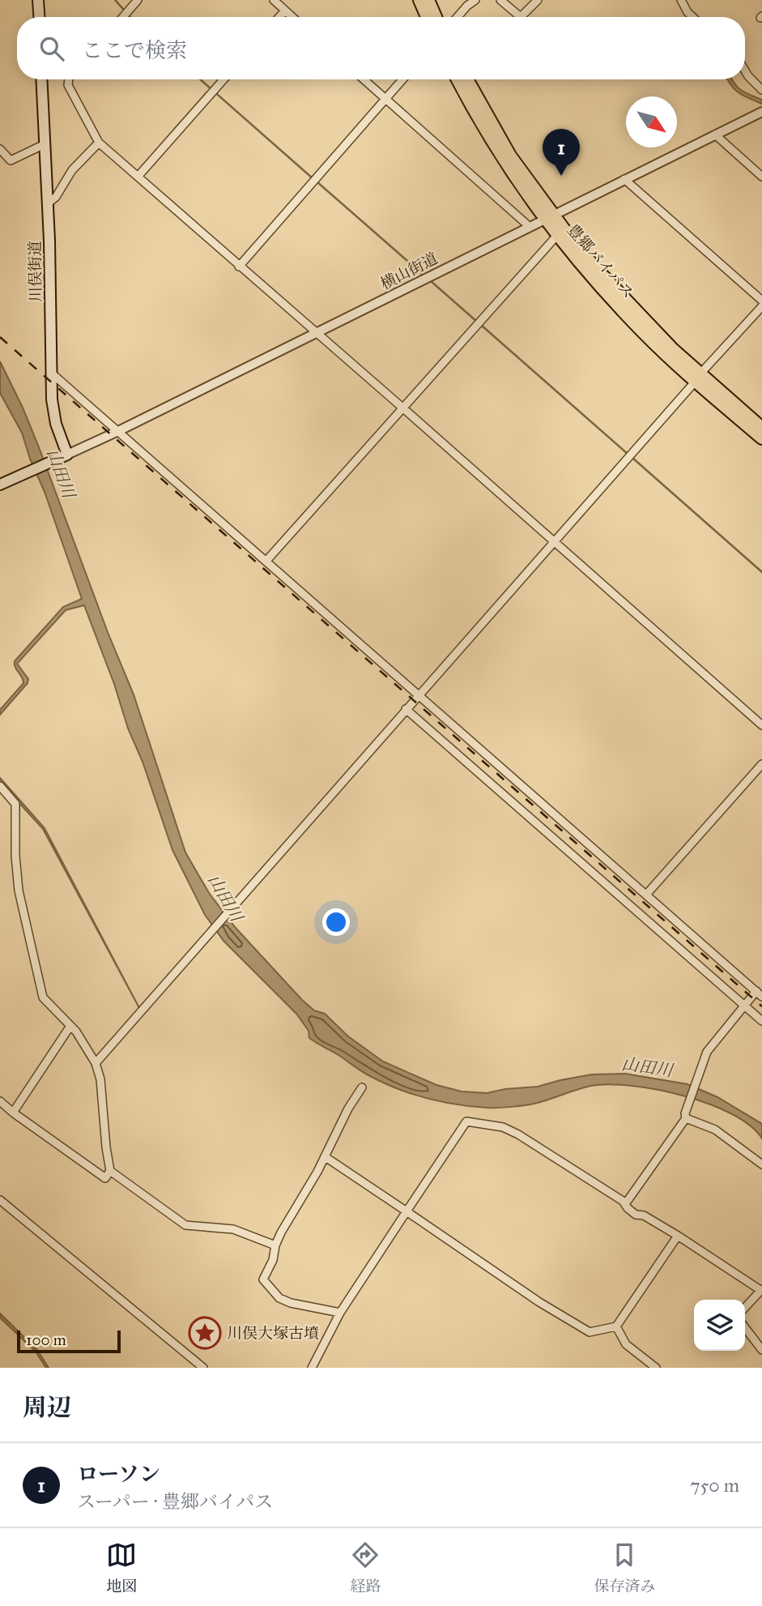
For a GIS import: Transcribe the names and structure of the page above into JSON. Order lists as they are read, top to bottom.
{
  "streets": {
    "main road": ["豊郷バイパス", "川俣街道"],
    "street": ["横山街道"]
  },
  "crossings": [
    ["豊郷バイパス", "横山街道"],
    ["横山街道", "川俣街道"]
  ],
  "water": ["山田川"],
  "places": {
    "place": ["川俣大塚古墳"]
  },
  "scale_bar": "100 m",
  "north": "bottom right",
  "page": {
    "search": "ここで検索",
    "pins": "1",
    "scale": "100 m",
    "heading": "周辺",
    "list": [
      {
        "mark": "1",
        "name": "ローソン",
        "note": "スーパー · 豊郷バイパス",
        "value": "750 m"
      }
    ],
    "nav": ["地図", "経路", "保存済み"]
  }
}
